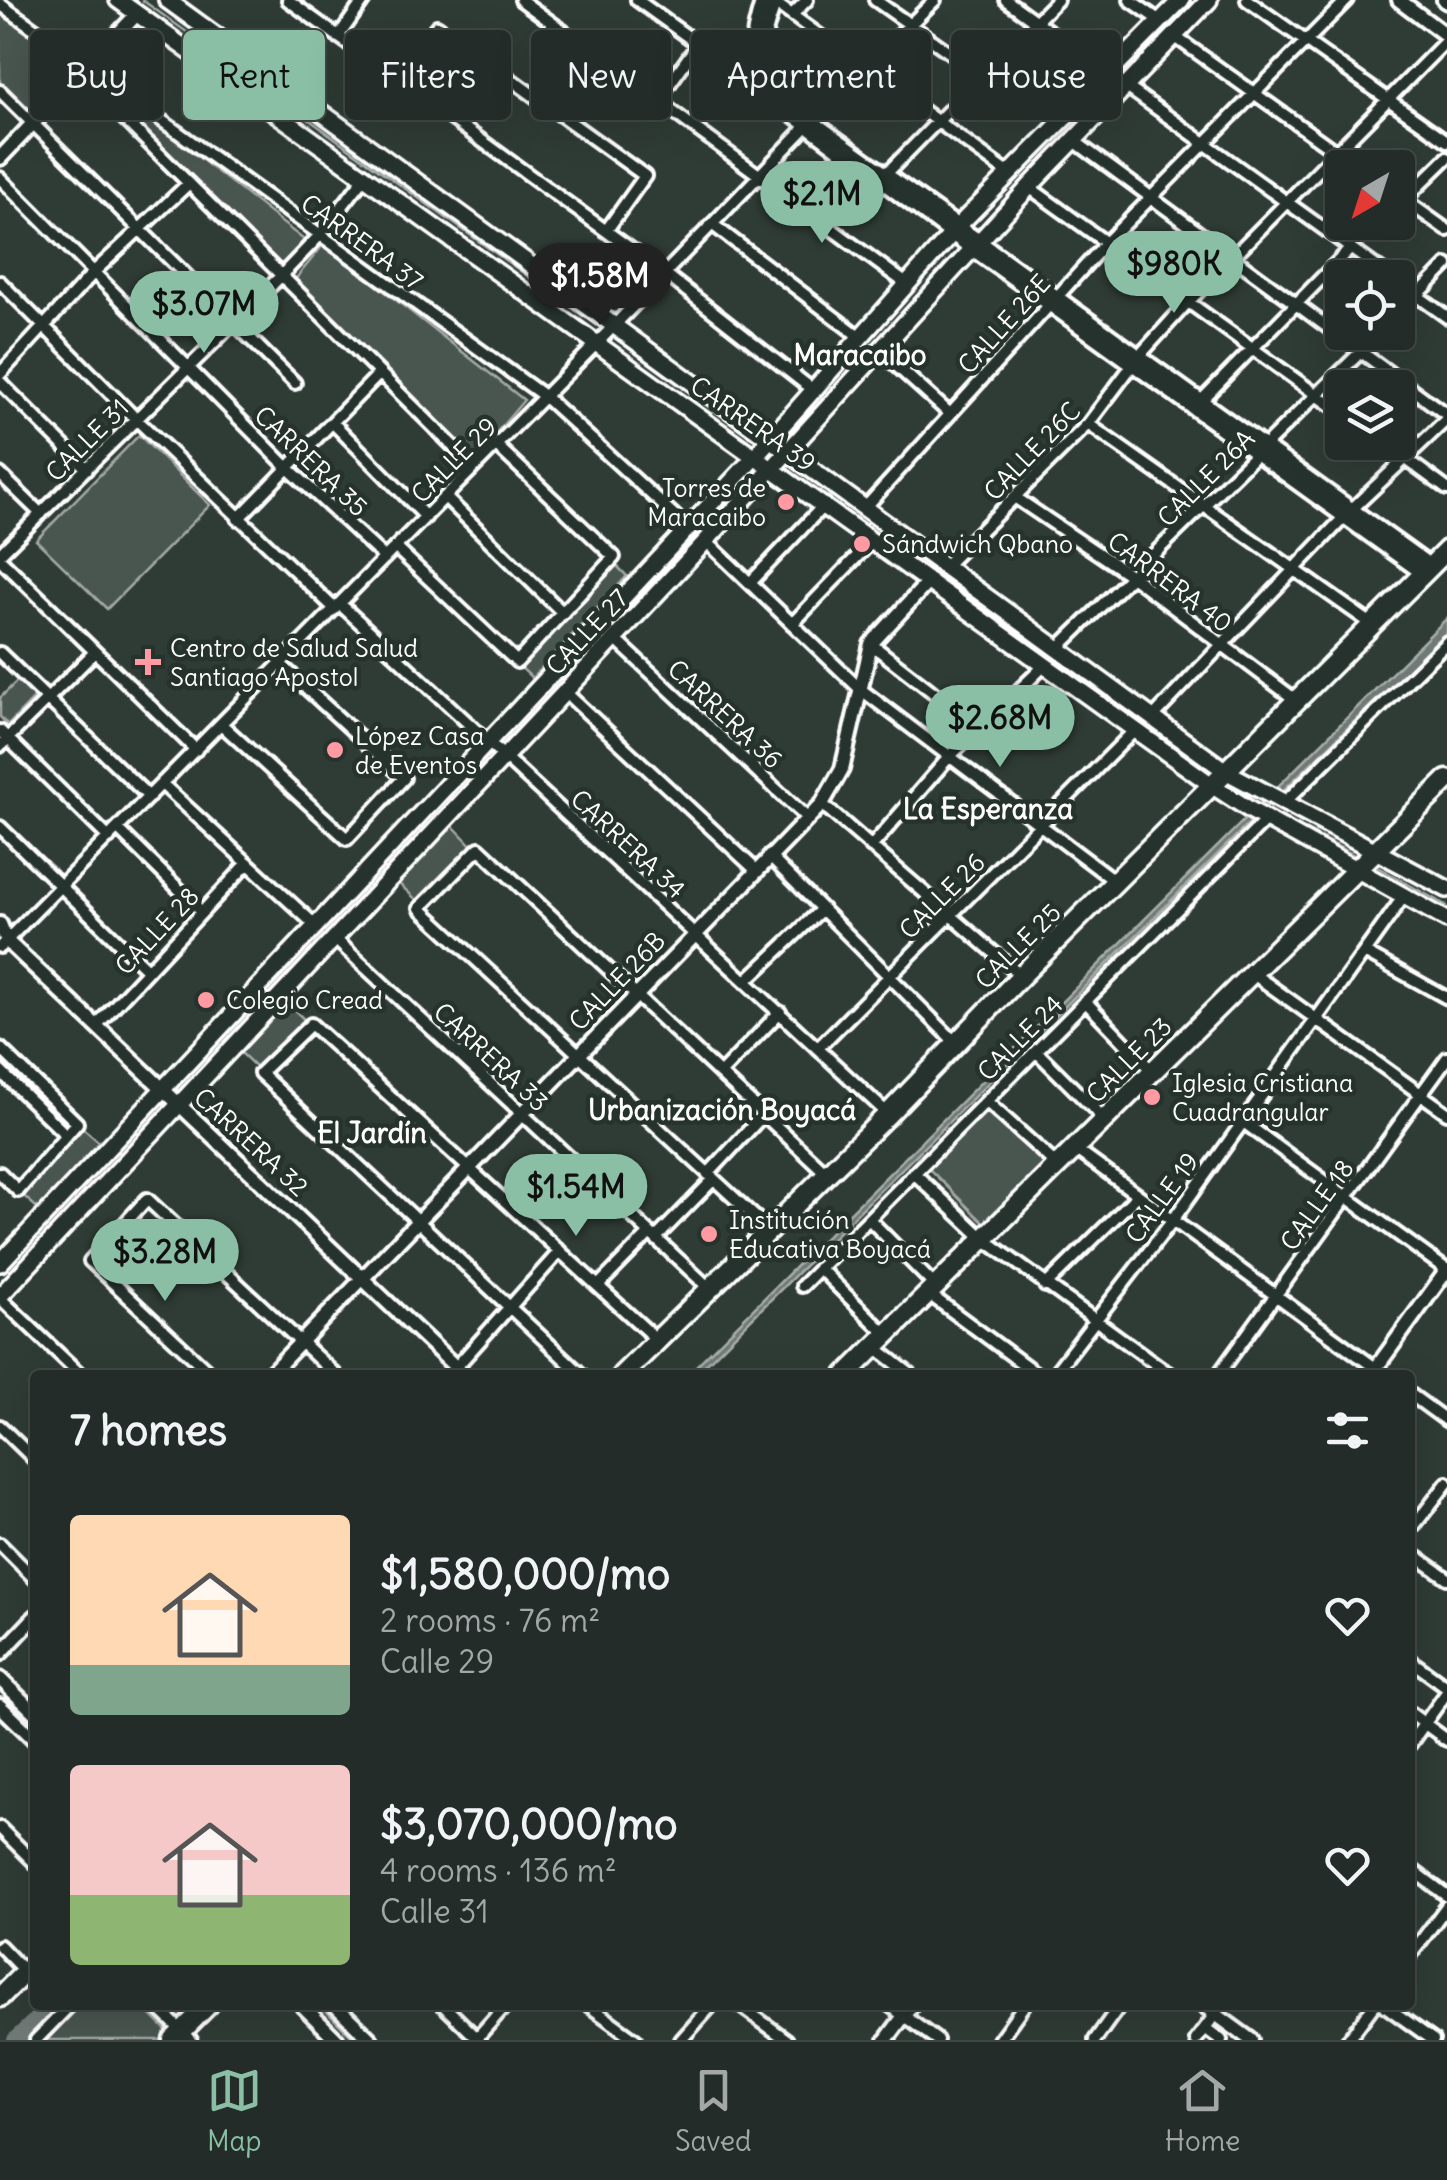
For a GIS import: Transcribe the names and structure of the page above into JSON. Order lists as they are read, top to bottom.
{
  "streets": {
    "main road": [
      "CARRERA 39",
      "CALLE 27",
      "CALLE 25",
      "CALLE 23"
    ],
    "street": [
      "CARRERA 37",
      "CALLE 26E",
      "CALLE 31",
      "CALLE 26C",
      "CALLE 29",
      "CARRERA 35",
      "CALLE 26A",
      "CARRERA 40",
      "CARRERA 36",
      "CARRERA 34",
      "CALLE 26",
      "CALLE 28",
      "CALLE 26B",
      "CALLE 24",
      "CARRERA 33",
      "CARRERA 32",
      "CALLE 19",
      "CALLE 18"
    ]
  },
  "crossings": [
    ["CARRERA 37", "CALLE 31"],
    ["CARRERA 37", "CALLE 29"],
    ["CARRERA 37", "CALLE 27"],
    ["CALLE 26E", "CARRERA 39"],
    ["CARRERA 39", "CALLE 31"],
    ["CARRERA 39", "CALLE 26C"],
    ["CARRERA 39", "CALLE 29"],
    ["CARRERA 39", "CALLE 26A"],
    ["CARRERA 39", "CALLE 27"],
    ["CARRERA 39", "CALLE 26"],
    ["CARRERA 39", "CALLE 25"],
    ["CARRERA 39", "CALLE 26B"],
    ["CARRERA 39", "CALLE 24"],
    ["CARRERA 39", "CALLE 23"],
    ["CARRERA 39", "CALLE 19"],
    ["CALLE 31", "CARRERA 35"],
    ["CALLE 31", "CARRERA 34"],
    ["CALLE 26C", "CARRERA 40"],
    ["CALLE 29", "CARRERA 35"],
    ["CALLE 29", "CARRERA 34"],
    ["CALLE 29", "CARRERA 32"],
    ["CALLE 26A", "CARRERA 40"],
    ["CARRERA 40", "CALLE 25"],
    ["CALLE 27", "CARRERA 36"],
    ["CALLE 27", "CARRERA 34"],
    ["CALLE 27", "CARRERA 33"],
    ["CALLE 27", "CARRERA 32"],
    ["CARRERA 36", "CALLE 26B"],
    ["CARRERA 34", "CALLE 26"],
    ["CARRERA 34", "CALLE 25"],
    ["CARRERA 34", "CALLE 26B"],
    ["CALLE 28", "CARRERA 32"],
    ["CALLE 25", "CARRERA 33"],
    ["CALLE 26B", "CARRERA 33"],
    ["CALLE 26B", "CARRERA 32"]
  ],
  "districts": [
    "Maracaibo",
    "La Esperanza",
    "Urbanización Boyacá",
    "El Jardín"
  ],
  "places": {
    "other": [
      "Torres de Maracaibo",
      "Sándwich Qbano",
      "López Casa de Eventos",
      "Colegio Cread",
      "Iglesia Cristiana Cuadrangular",
      "Institución Educativa Boyacá"
    ],
    "health": ["Centro de Salud Salud Santiago Apostol"]
  },
  "north": "bottom left",
  "page": {
    "chip": [
      "Buy",
      "Rent",
      "Filters",
      "New",
      "Apartment",
      "House"
    ],
    "price": [
      "$2.1M",
      "$980K",
      "$1.58M",
      "$3.07M",
      "$2.68M",
      "$1.54M",
      "$3.28M"
    ],
    "heading": "7 homes",
    "list": [
      {
        "name": "$1,580,000/mo",
        "note": "2 rooms · 76 m² · Calle 29"
      },
      {
        "name": "$3,070,000/mo",
        "note": "4 rooms · 136 m² · Calle 31"
      }
    ],
    "tabs": ["Map", "Saved", "Home"]
  }
}
